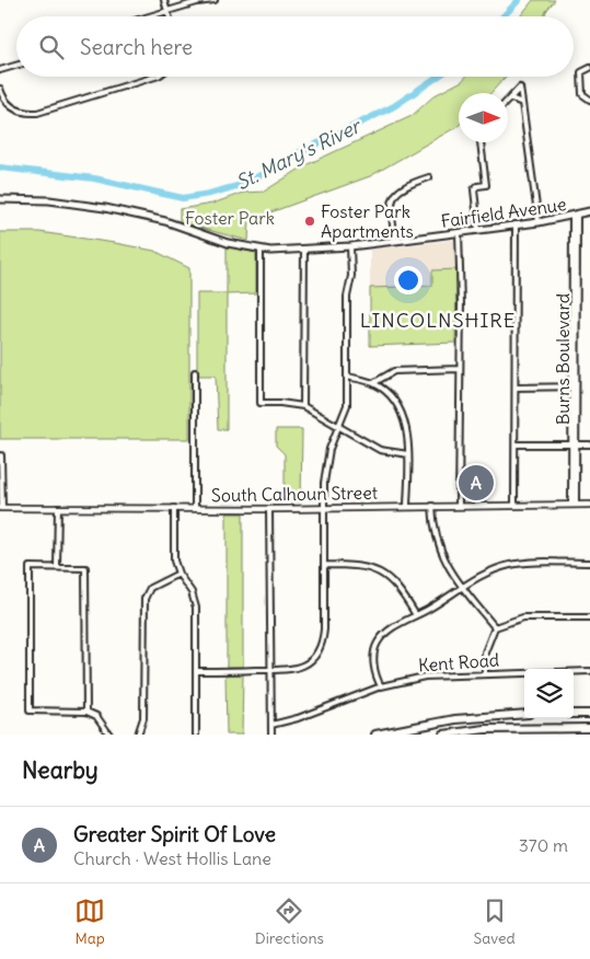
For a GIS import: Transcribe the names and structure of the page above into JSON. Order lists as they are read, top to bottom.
{
  "streets": {
    "main road": ["Fairfield Avenue"],
    "street": ["Burns Boulevard", "South Calhoun Street", "Kent Road"]
  },
  "crossings": [
    ["Fairfield Avenue", "Burns Boulevard"],
    ["Burns Boulevard", "South Calhoun Street"]
  ],
  "districts": ["LINCOLNSHIRE"],
  "water": ["St. Mary's River"],
  "parks": ["Foster Park"],
  "places": ["Foster Park Apartments"],
  "north": "right",
  "page": {
    "search": "Search here",
    "pins": "A",
    "heading": "Nearby",
    "list": [
      {
        "mark": "A",
        "name": "Greater Spirit Of Love",
        "note": "Church · West Hollis Lane",
        "value": "370 m"
      }
    ],
    "nav": ["Map", "Directions", "Saved"]
  }
}
